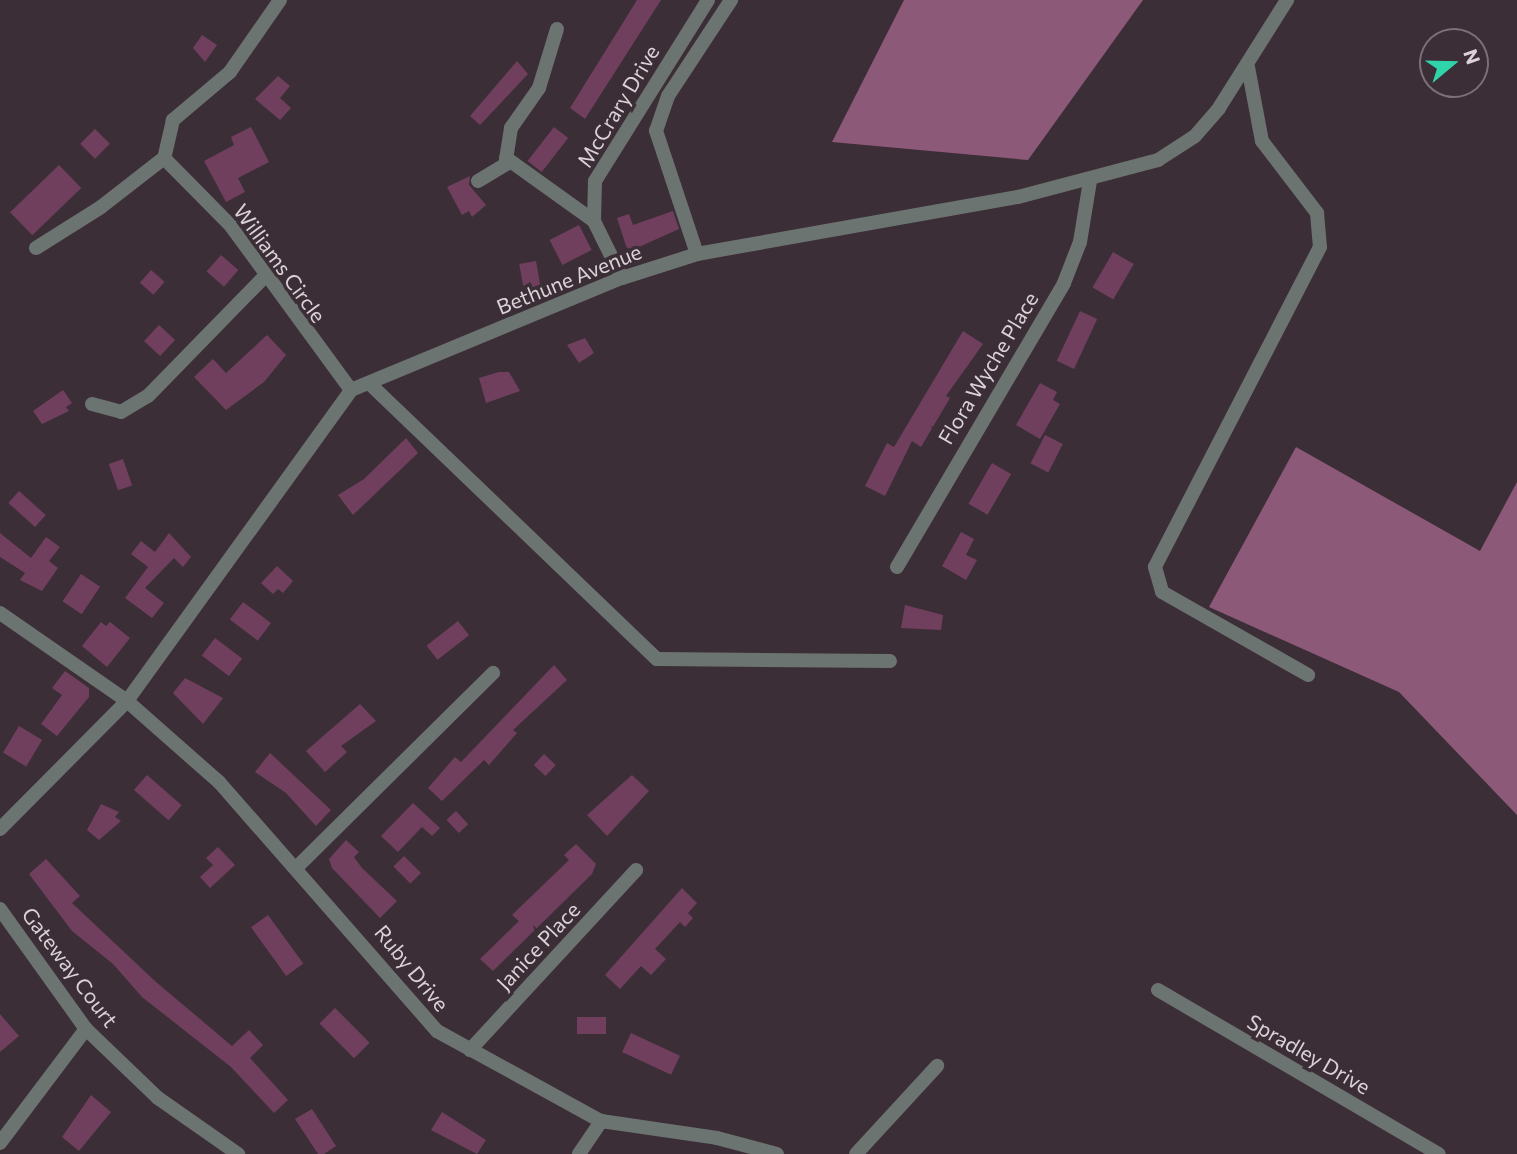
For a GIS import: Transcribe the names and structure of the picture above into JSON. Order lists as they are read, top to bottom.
{
  "streets": {
    "street": [
      "McCrary Drive",
      "Williams Circle",
      "Bethune Avenue",
      "Flora Wyche Place",
      "Janice Place",
      "Gateway Court",
      "Ruby Drive",
      "Spradley Drive"
    ]
  },
  "crossings": [
    ["McCrary Drive", "Bethune Avenue"],
    ["Williams Circle", "Bethune Avenue"],
    ["Bethune Avenue", "Flora Wyche Place"],
    ["Janice Place", "Ruby Drive"]
  ],
  "north": "right"
}
